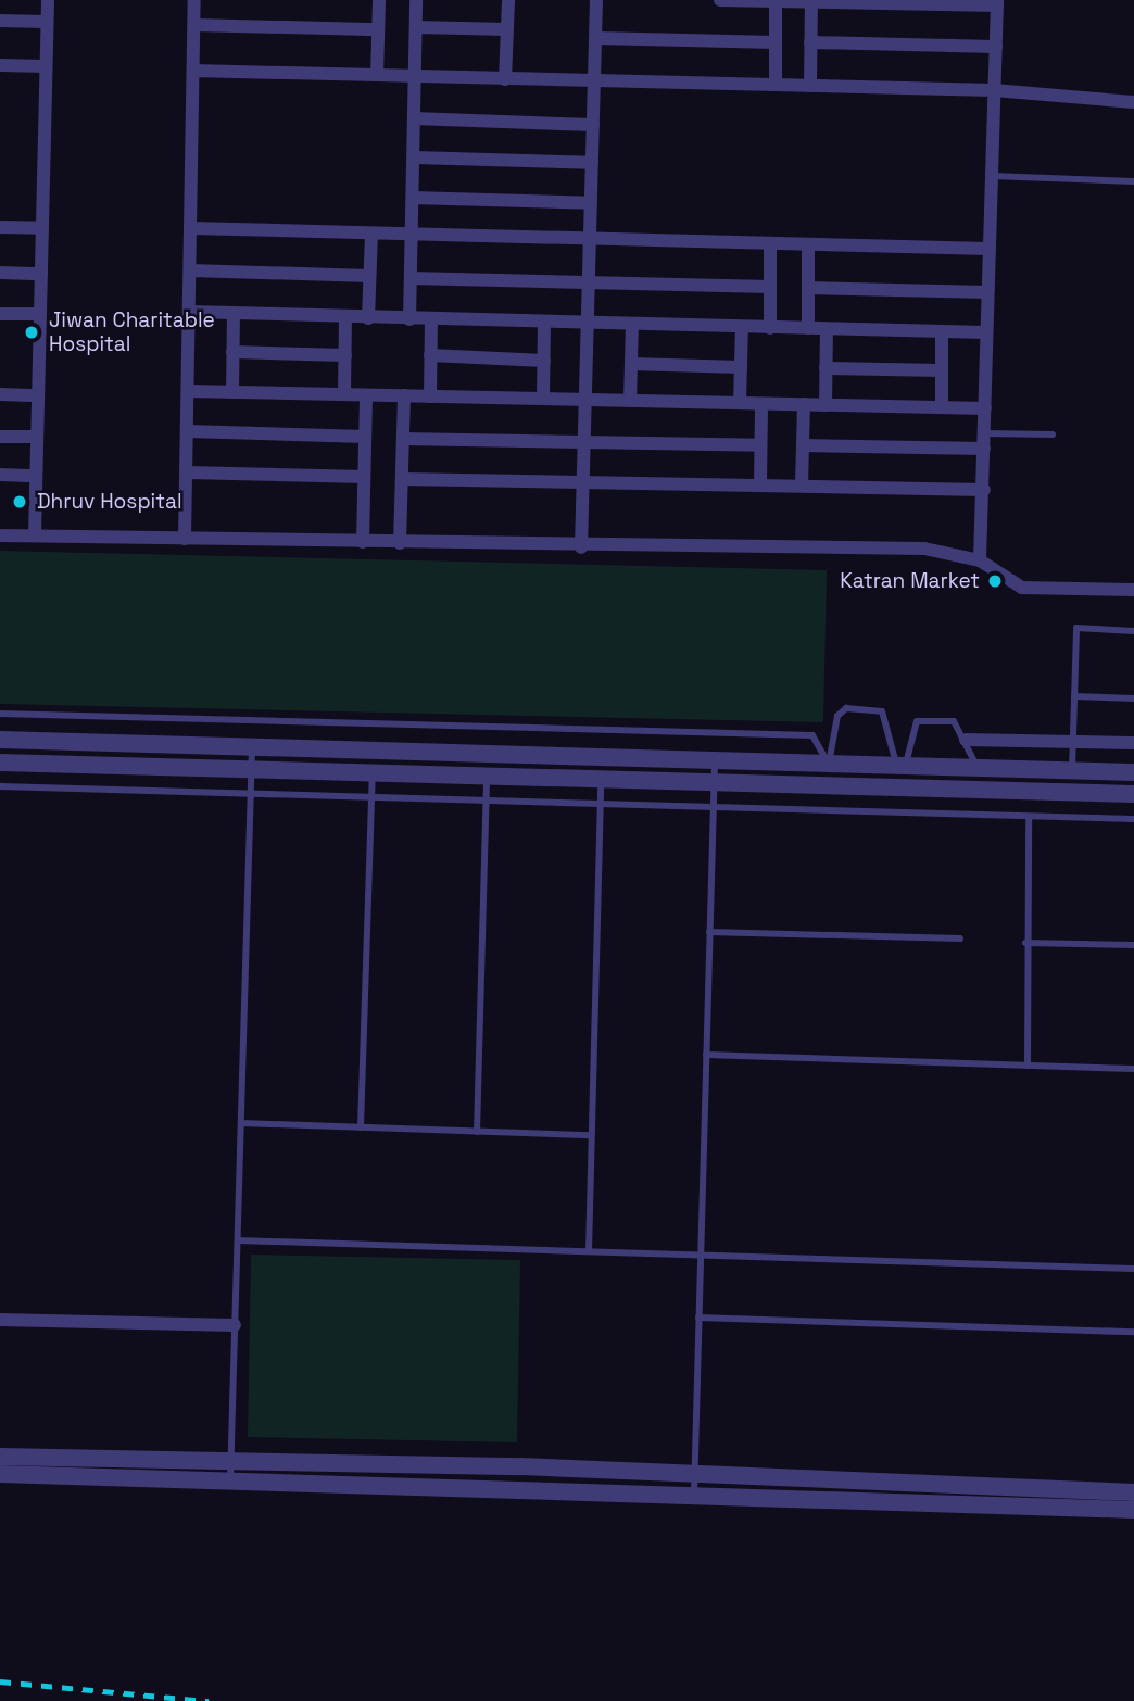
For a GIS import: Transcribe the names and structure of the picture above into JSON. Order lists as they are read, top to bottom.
{
  "places": ["Jiwan Charitable Hospital", "Dhruv Hospital", "Katran Market"]
}
